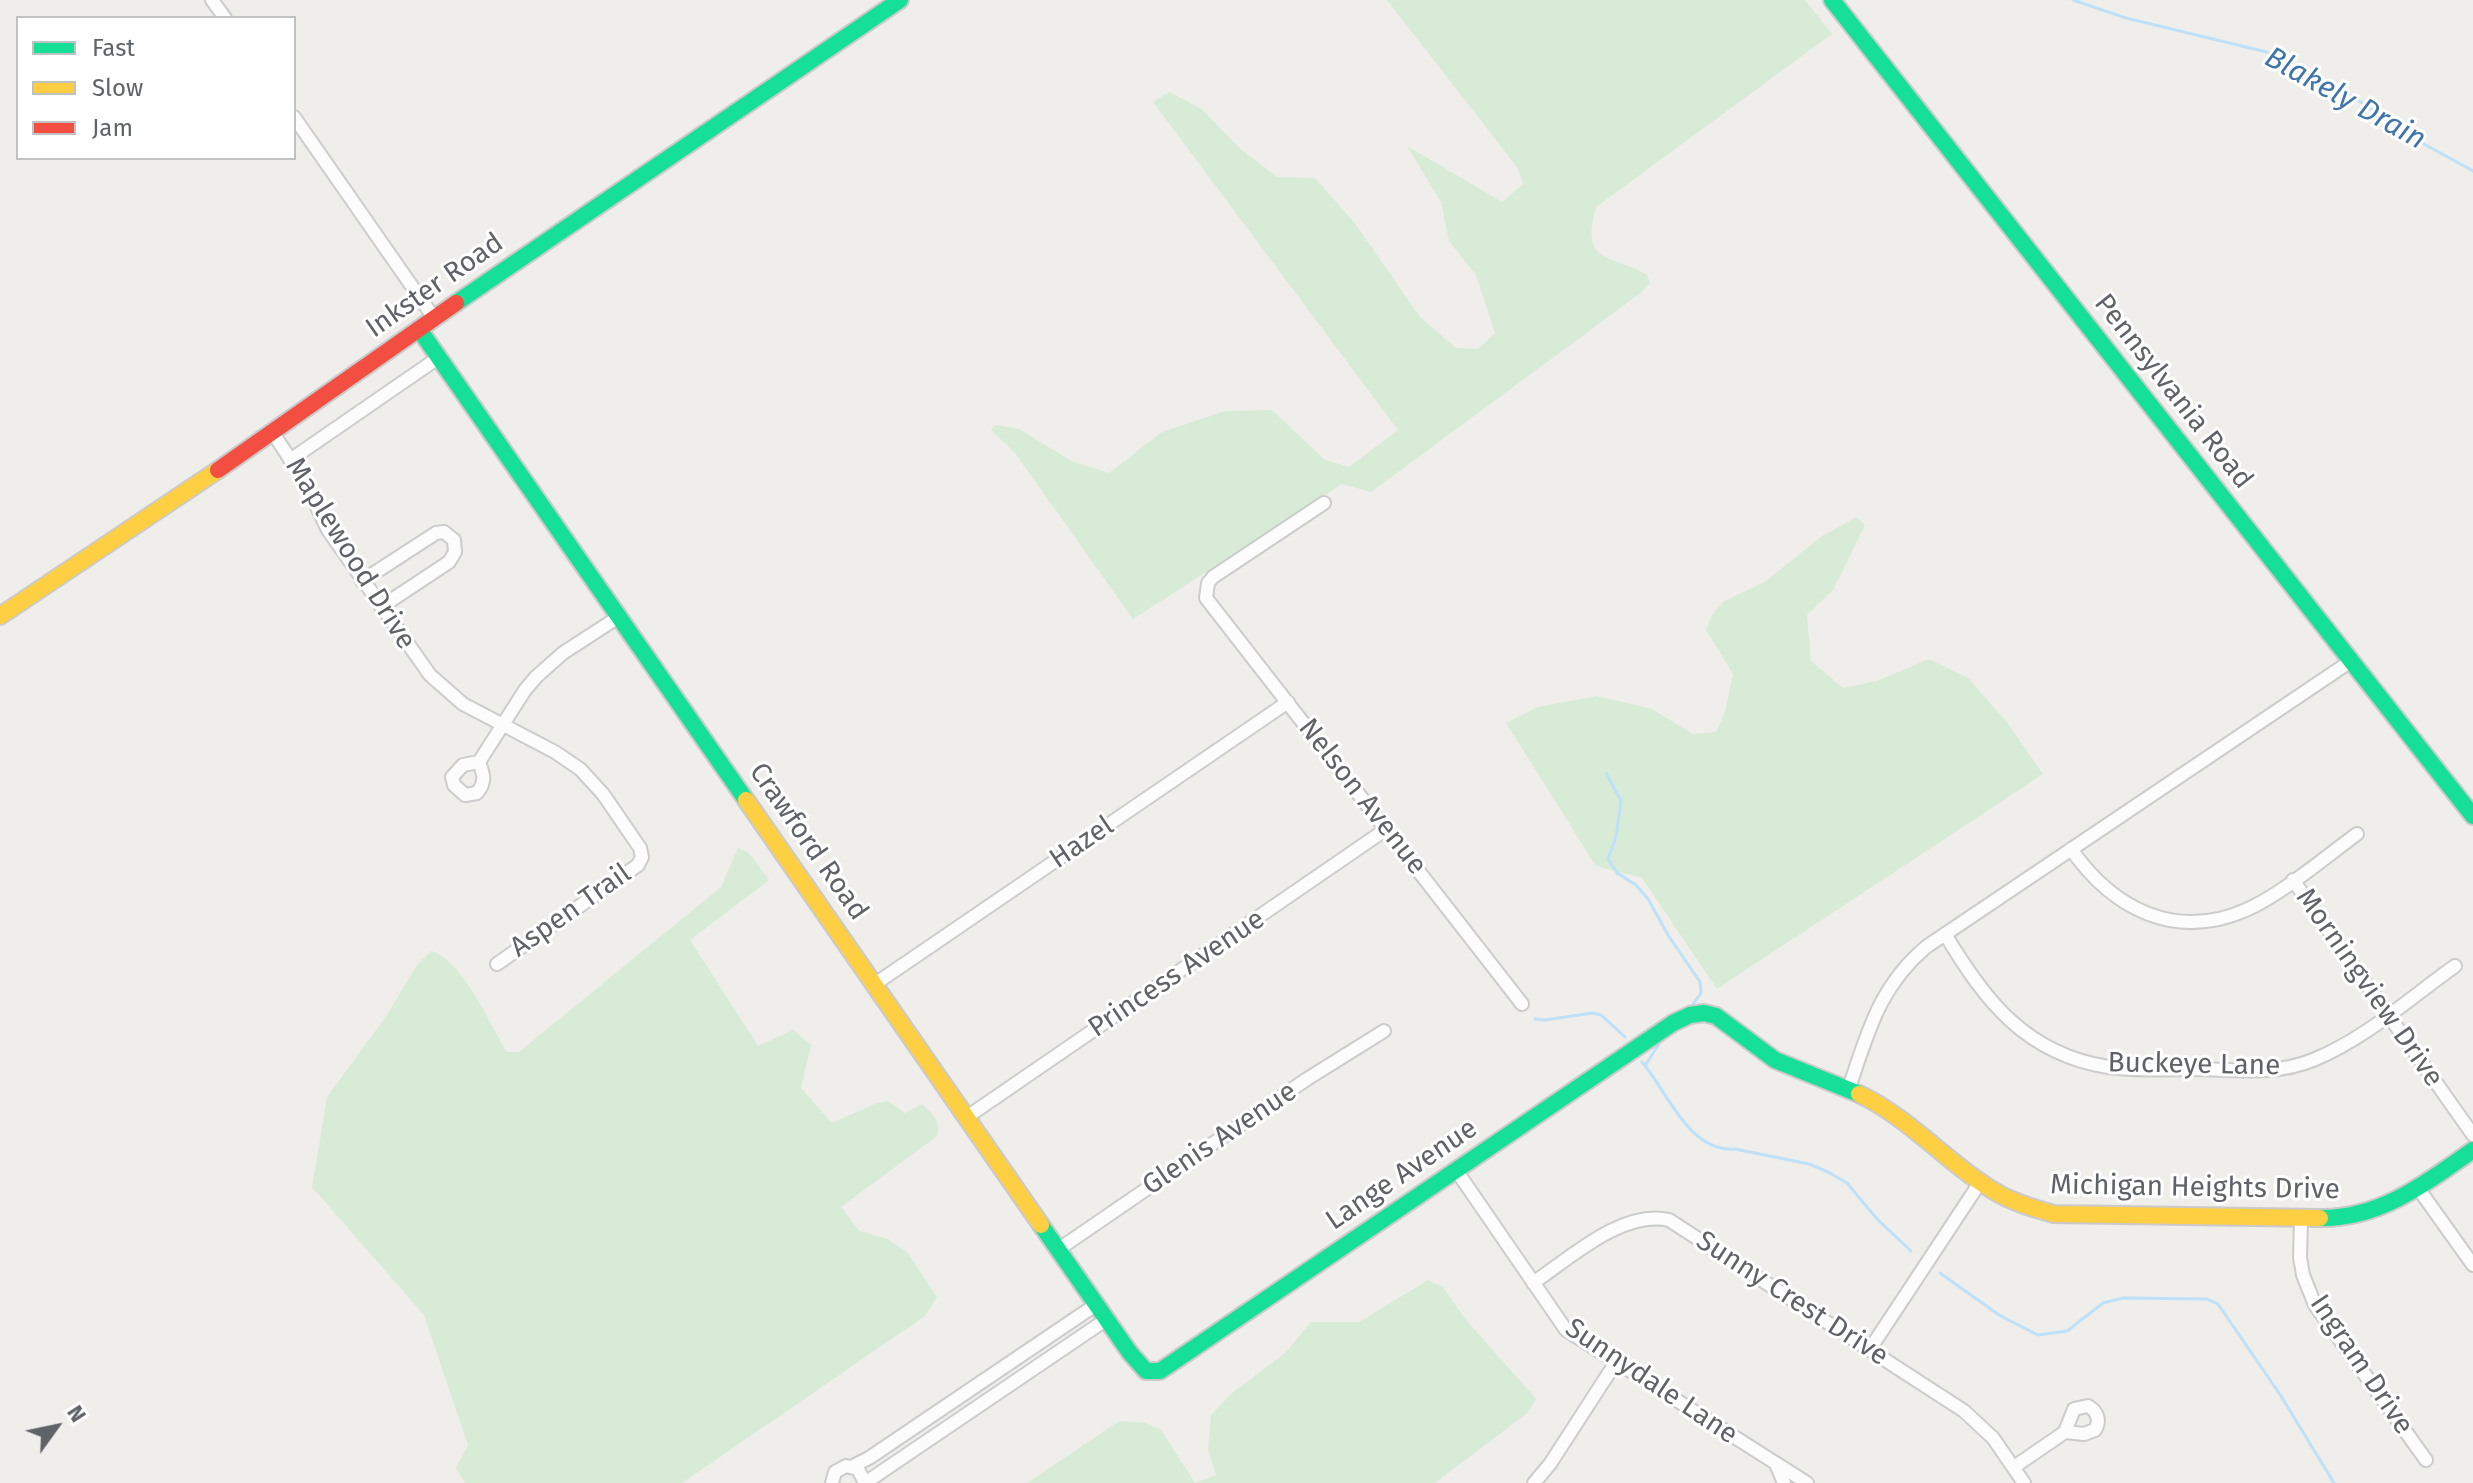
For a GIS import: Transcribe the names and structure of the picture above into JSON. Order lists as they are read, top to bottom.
{
  "streets": {
    "street": [
      "Inkster Road",
      "Pennsylvania Road",
      "Maplewood Drive",
      "Nelson Avenue",
      "Crawford Road",
      "Hazel",
      "Aspen Trail",
      "Princess Avenue",
      "Morningview Drive",
      "Buckeye Lane",
      "Glenis Avenue",
      "Lange Avenue",
      "Michigan Heights Drive",
      "Sunny Crest Drive",
      "Ingram Drive",
      "Sunnydale Lane"
    ]
  },
  "crossings": [
    ["Inkster Road", "Maplewood Drive"],
    ["Inkster Road", "Crawford Road"],
    ["Maplewood Drive", "Aspen Trail"],
    ["Nelson Avenue", "Hazel"],
    ["Nelson Avenue", "Princess Avenue"],
    ["Crawford Road", "Hazel"],
    ["Crawford Road", "Princess Avenue"],
    ["Crawford Road", "Glenis Avenue"],
    ["Crawford Road", "Lange Avenue"],
    ["Morningview Drive", "Buckeye Lane"],
    ["Lange Avenue", "Michigan Heights Drive"],
    ["Lange Avenue", "Sunnydale Lane"],
    ["Michigan Heights Drive", "Ingram Drive"],
    ["Sunny Crest Drive", "Sunnydale Lane"]
  ],
  "water": ["Blakely Drain"],
  "legend": ["Fast", "Slow", "Jam"],
  "north": "top right"
}
